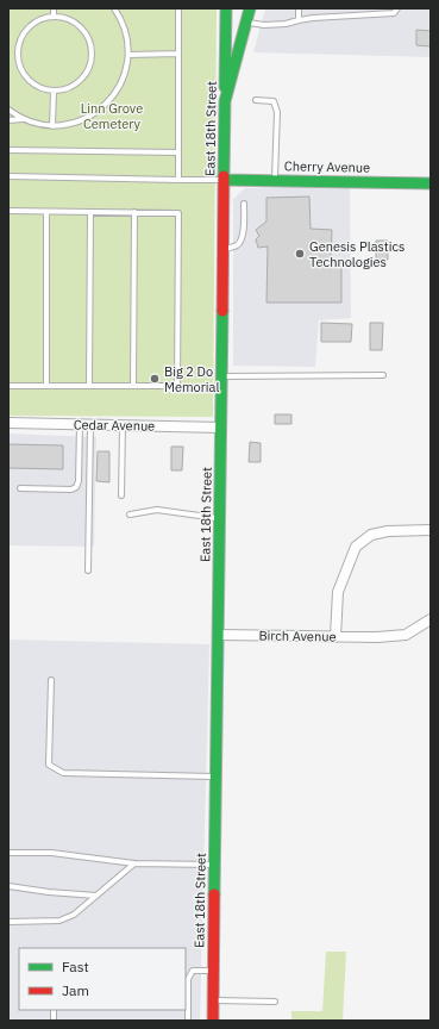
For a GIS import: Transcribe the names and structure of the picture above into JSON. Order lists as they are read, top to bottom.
{
  "streets": {
    "main road": ["East 18th Street", "Cherry Avenue"],
    "street": ["Cedar Avenue", "Birch Avenue"]
  },
  "crossings": [
    ["East 18th Street", "Cherry Avenue"],
    ["East 18th Street", "Cedar Avenue"],
    ["East 18th Street", "Birch Avenue"]
  ],
  "parks": ["Linn Grove Cemetery"],
  "places": ["Genesis Plastics Technologies", "Big 2 Do Memorial"],
  "legend": ["Fast", "Jam"]
}
